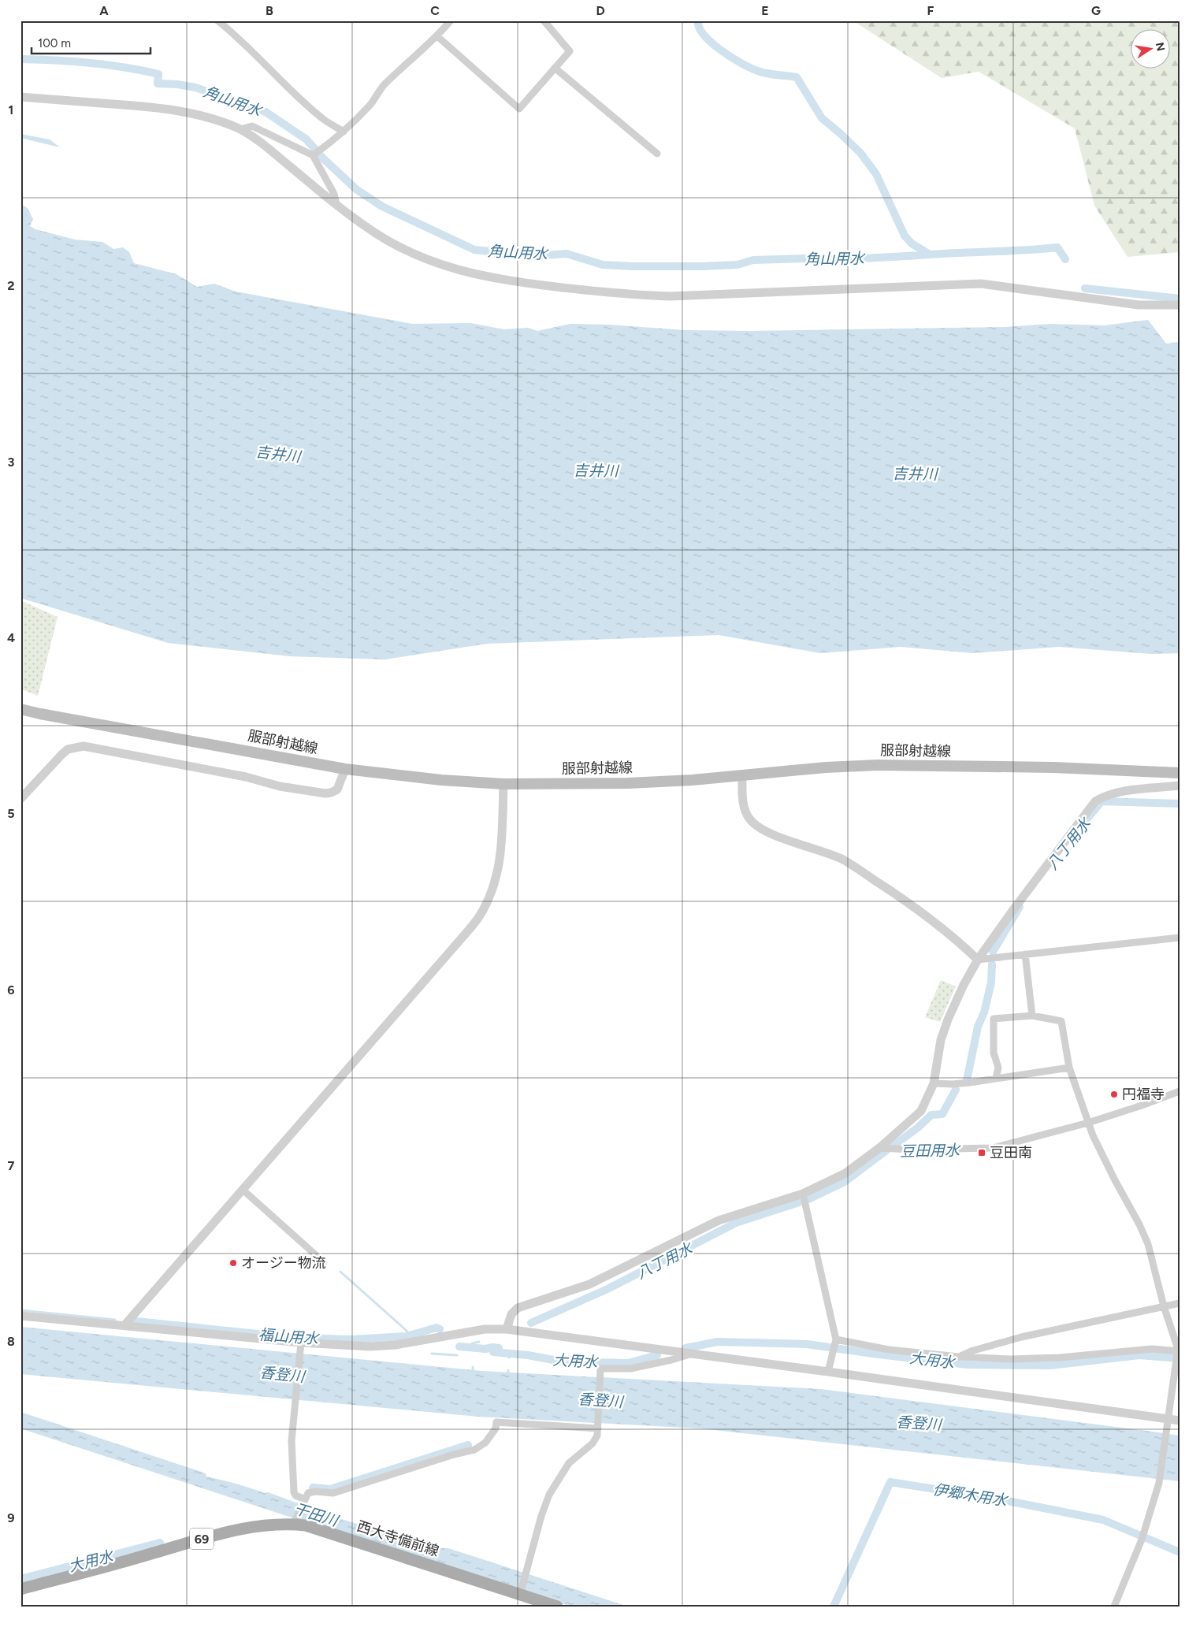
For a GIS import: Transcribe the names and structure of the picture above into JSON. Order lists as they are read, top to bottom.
{
  "streets": {
    "main road": ["服部射越線", "69", "西大寺備前線"]
  },
  "water": [
    "角山用水",
    "吉井川",
    "八丁用水",
    "豆田用水",
    "福山用水",
    "大用水",
    "香登川",
    "伊郷木用水",
    "干田川"
  ],
  "places": {
    "other": ["円福寺", "オージー物流"],
    "transit": ["豆田南"]
  },
  "scale_bar": "100 m",
  "north": "right",
  "grid": {
    "columns": [
      "A",
      "B",
      "C",
      "D",
      "E",
      "F",
      "G"
    ],
    "rows": [
      "1",
      "2",
      "3",
      "4",
      "5",
      "6",
      "7",
      "8",
      "9"
    ]
  }
}
